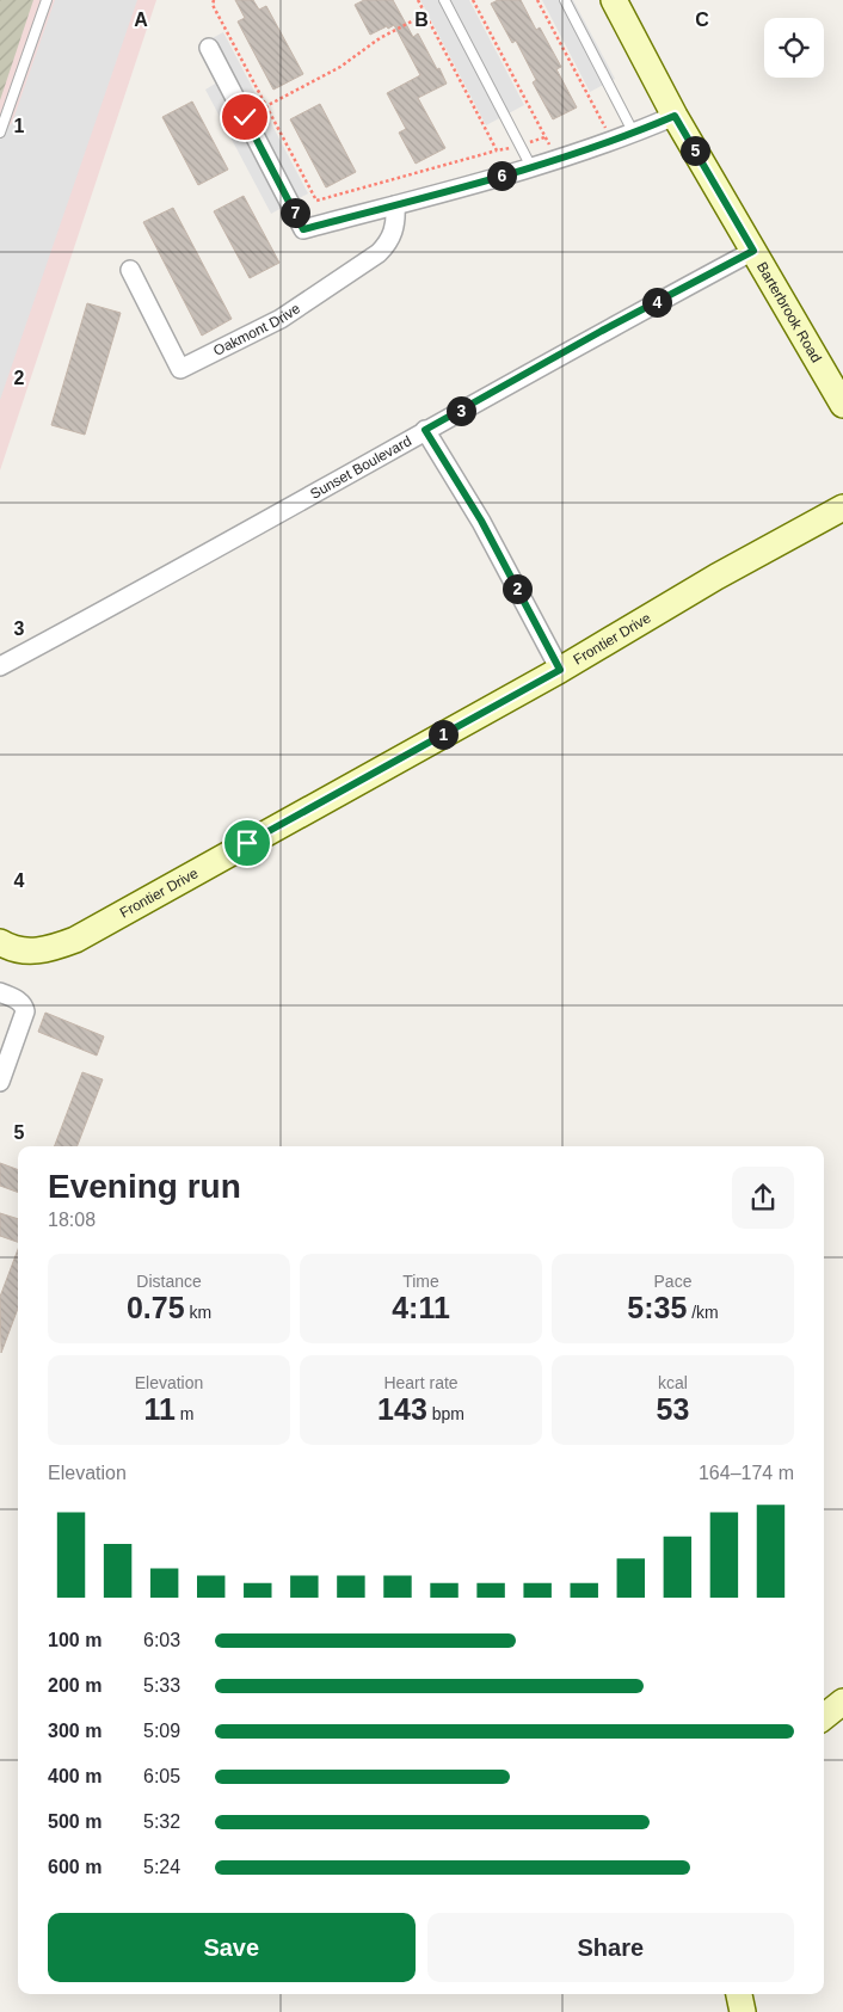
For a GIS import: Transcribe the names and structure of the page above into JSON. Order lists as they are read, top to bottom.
{
  "streets": {
    "street": [
      "Barterbrook Road",
      "Oakmont Drive",
      "Sunset Boulevard",
      "Frontier Drive"
    ]
  },
  "crossings": [
    ["Barterbrook Road", "Sunset Boulevard"]
  ],
  "page": {
    "pins": [
      "5",
      "6",
      "7",
      "4",
      "3",
      "2",
      "1"
    ],
    "heading": ["Evening run", "18:08"],
    "stats": [
      ["Distance", "0.75 km"],
      ["Time", "4:11"],
      ["Pace", "5:35 /km"],
      ["Elevation", "11 m"],
      ["Heart rate", "143 bpm"],
      ["kcal", "53"]
    ],
    "chart": ["Elevation", "164–174 m"],
    "list": [
      {
        "name": "100 m",
        "note": "6:03"
      },
      {
        "name": "200 m",
        "note": "5:33"
      },
      {
        "name": "300 m",
        "note": "5:09"
      },
      {
        "name": "400 m",
        "note": "6:05"
      },
      {
        "name": "500 m",
        "note": "5:32"
      },
      {
        "name": "600 m",
        "note": "5:24"
      }
    ],
    "buttons": ["Save", "Share"]
  },
  "grid": {
    "columns": ["A", "B", "C"],
    "rows": [
      "1",
      "2",
      "3",
      "4",
      "5"
    ]
  }
}
